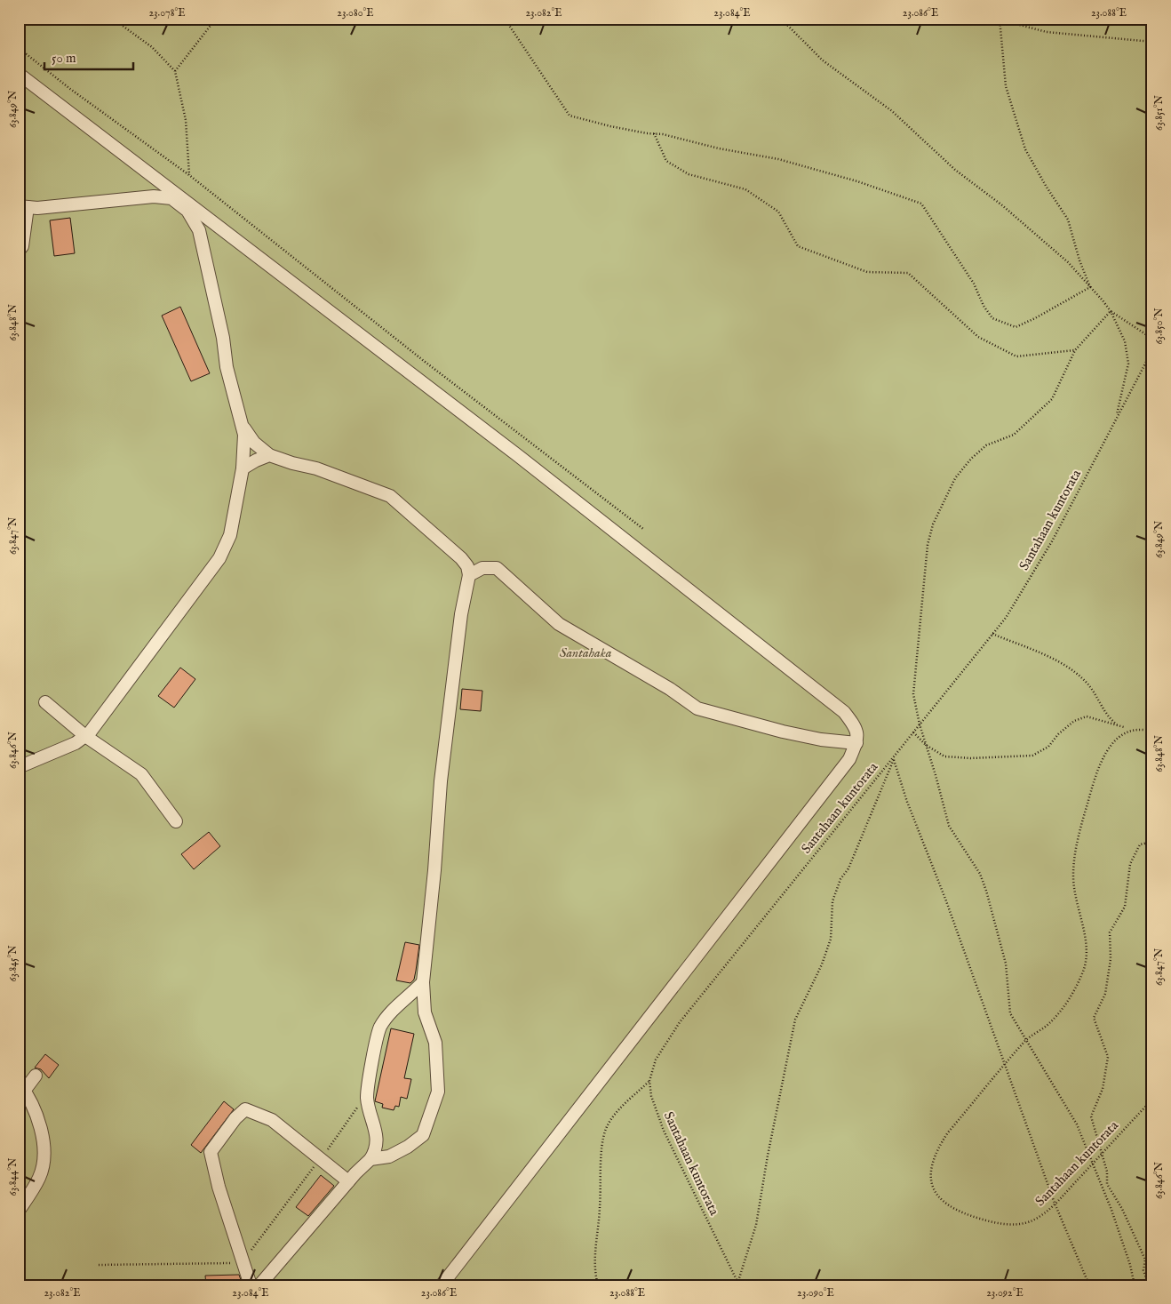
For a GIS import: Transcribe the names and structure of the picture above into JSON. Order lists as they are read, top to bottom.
{
  "streets": {
    "path": ["Santahaan kuntorata"]
  },
  "parks": ["Santahaka"],
  "scale_bar": "50 m",
  "coordinates": [
    "23.078°E",
    "23.080°E",
    "23.082°E",
    "23.084°E",
    "23.086°E",
    "23.088°E",
    "63.849°N",
    "63.851°N",
    "63.848°N",
    "63.850°N",
    "63.847°N",
    "63.846°N",
    "63.845°N",
    "63.844°N",
    "23.090°E",
    "23.092°E"
  ]
}
